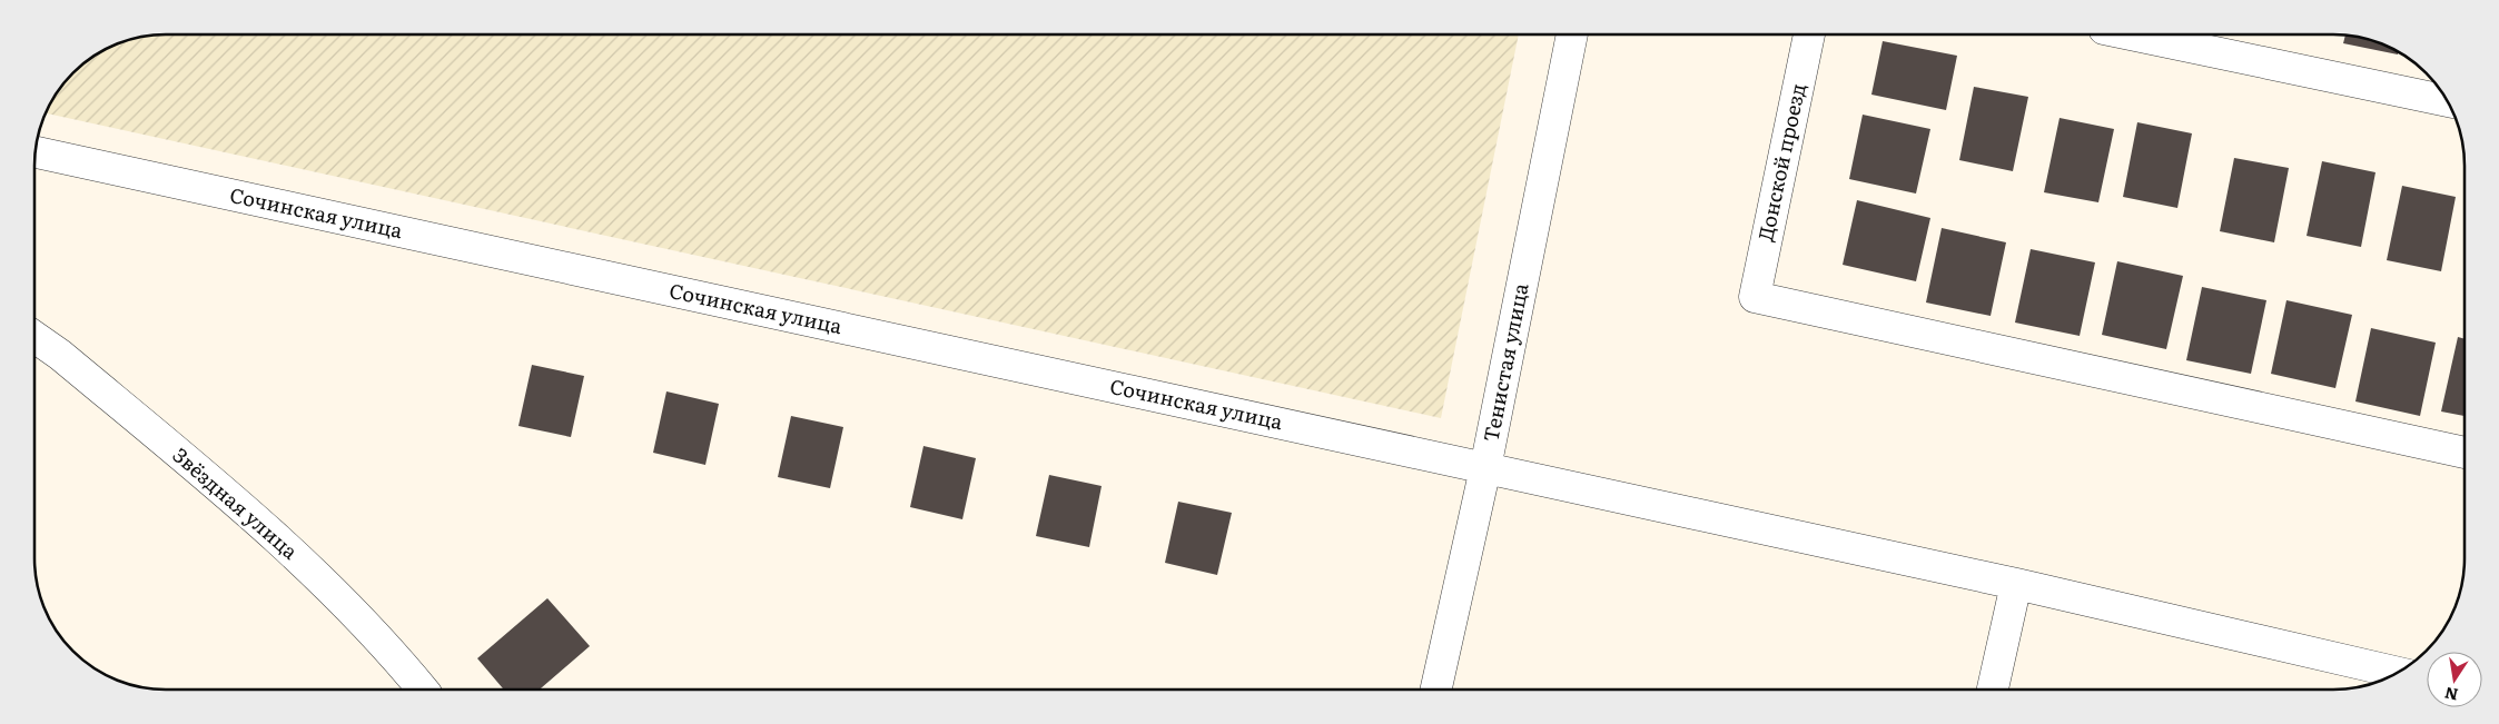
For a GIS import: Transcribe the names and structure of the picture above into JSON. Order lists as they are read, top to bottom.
{
  "streets": {
    "street": [
      "Донской проезд",
      "Сочинская улица",
      "Тенистая улица",
      "Звёздная улица"
    ]
  },
  "crossings": [
    ["Сочинская улица", "Тенистая улица"]
  ],
  "north": "bottom"
}
